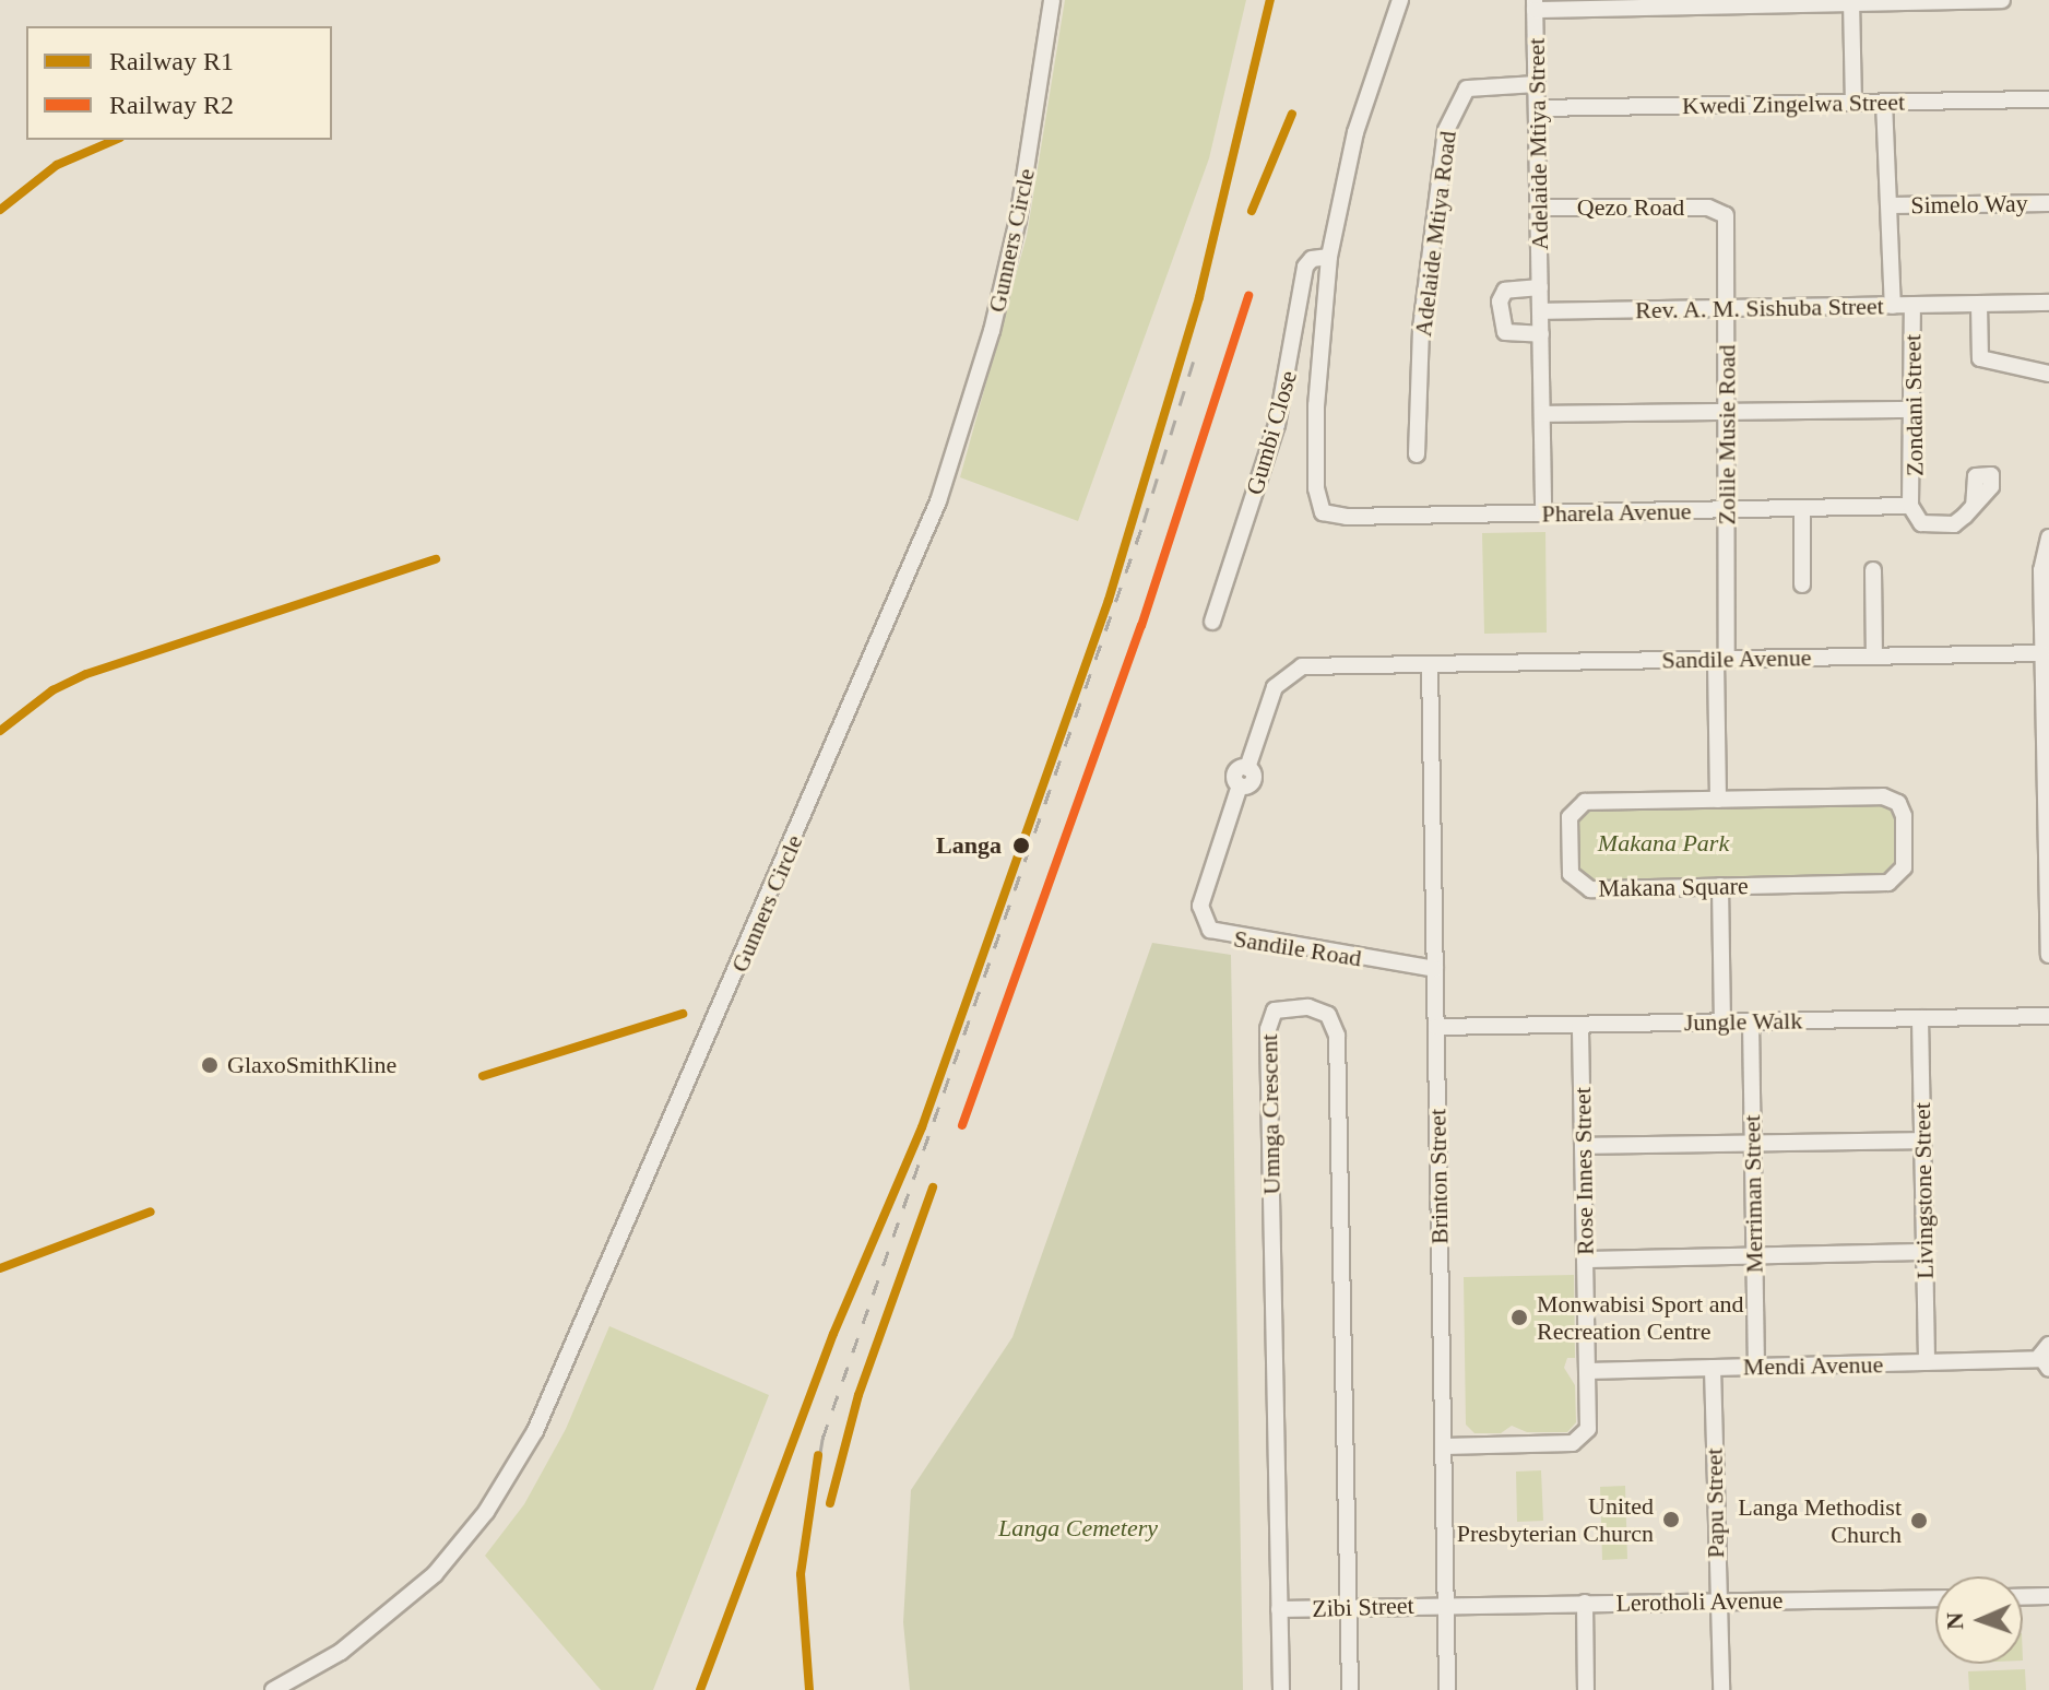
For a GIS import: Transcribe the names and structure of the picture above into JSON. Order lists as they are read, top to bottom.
{
  "streets": {
    "street": [
      "Kwedi Zingelwa Street",
      "Adelaide Mtiya Street",
      "Simelo Way",
      "Qezo Road",
      "Adelaide Mtiya Road",
      "Gunners Circle",
      "Rev. A. M. Sishuba Street",
      "Zondani Street",
      "Gumbi Close",
      "Zolile Musie Road",
      "Pharela Avenue",
      "Sandile Avenue",
      "Makana Square",
      "Sandile Road",
      "Jungle Walk",
      "Umnga Crescent",
      "Rose Innes Street",
      "Brinton Street",
      "Livingstone Street",
      "Merriman Street",
      "Mendi Avenue",
      "Papu Street",
      "Lerotholi Avenue",
      "Zibi Street"
    ]
  },
  "crossings": [
    ["Kwedi Zingelwa Street", "Adelaide Mtiya Street"],
    ["Adelaide Mtiya Street", "Qezo Road"],
    ["Adelaide Mtiya Street", "Adelaide Mtiya Road"],
    ["Adelaide Mtiya Street", "Rev. A. M. Sishuba Street"],
    ["Adelaide Mtiya Street", "Pharela Avenue"],
    ["Qezo Road", "Zolile Musie Road"],
    ["Rev. A. M. Sishuba Street", "Zondani Street"],
    ["Rev. A. M. Sishuba Street", "Zolile Musie Road"],
    ["Zondani Street", "Pharela Avenue"],
    ["Gumbi Close", "Pharela Avenue"],
    ["Zolile Musie Road", "Pharela Avenue"],
    ["Zolile Musie Road", "Sandile Avenue"],
    ["Zolile Musie Road", "Makana Square"],
    ["Sandile Avenue", "Sandile Road"],
    ["Sandile Avenue", "Brinton Street"],
    ["Sandile Road", "Brinton Street"],
    ["Jungle Walk", "Rose Innes Street"],
    ["Jungle Walk", "Brinton Street"],
    ["Jungle Walk", "Livingstone Street"],
    ["Jungle Walk", "Merriman Street"],
    ["Umnga Crescent", "Zibi Street"],
    ["Rose Innes Street", "Brinton Street"],
    ["Rose Innes Street", "Mendi Avenue"],
    ["Brinton Street", "Lerotholi Avenue"],
    ["Brinton Street", "Zibi Street"],
    ["Livingstone Street", "Mendi Avenue"],
    ["Merriman Street", "Mendi Avenue"],
    ["Mendi Avenue", "Papu Street"],
    ["Papu Street", "Lerotholi Avenue"],
    ["Lerotholi Avenue", "Zibi Street"]
  ],
  "parks": ["Makana Park", "Langa Cemetery"],
  "places": [
    "Langa",
    "GlaxoSmithKline",
    "Monwabisi Sport and Recreation Centre",
    "United Presbyterian Churcn",
    "Langa Methodist Church"
  ],
  "lines": ["rail line R1", "rail line R2"],
  "legend": ["Railway R1", "Railway R2"],
  "north": "left"
}
